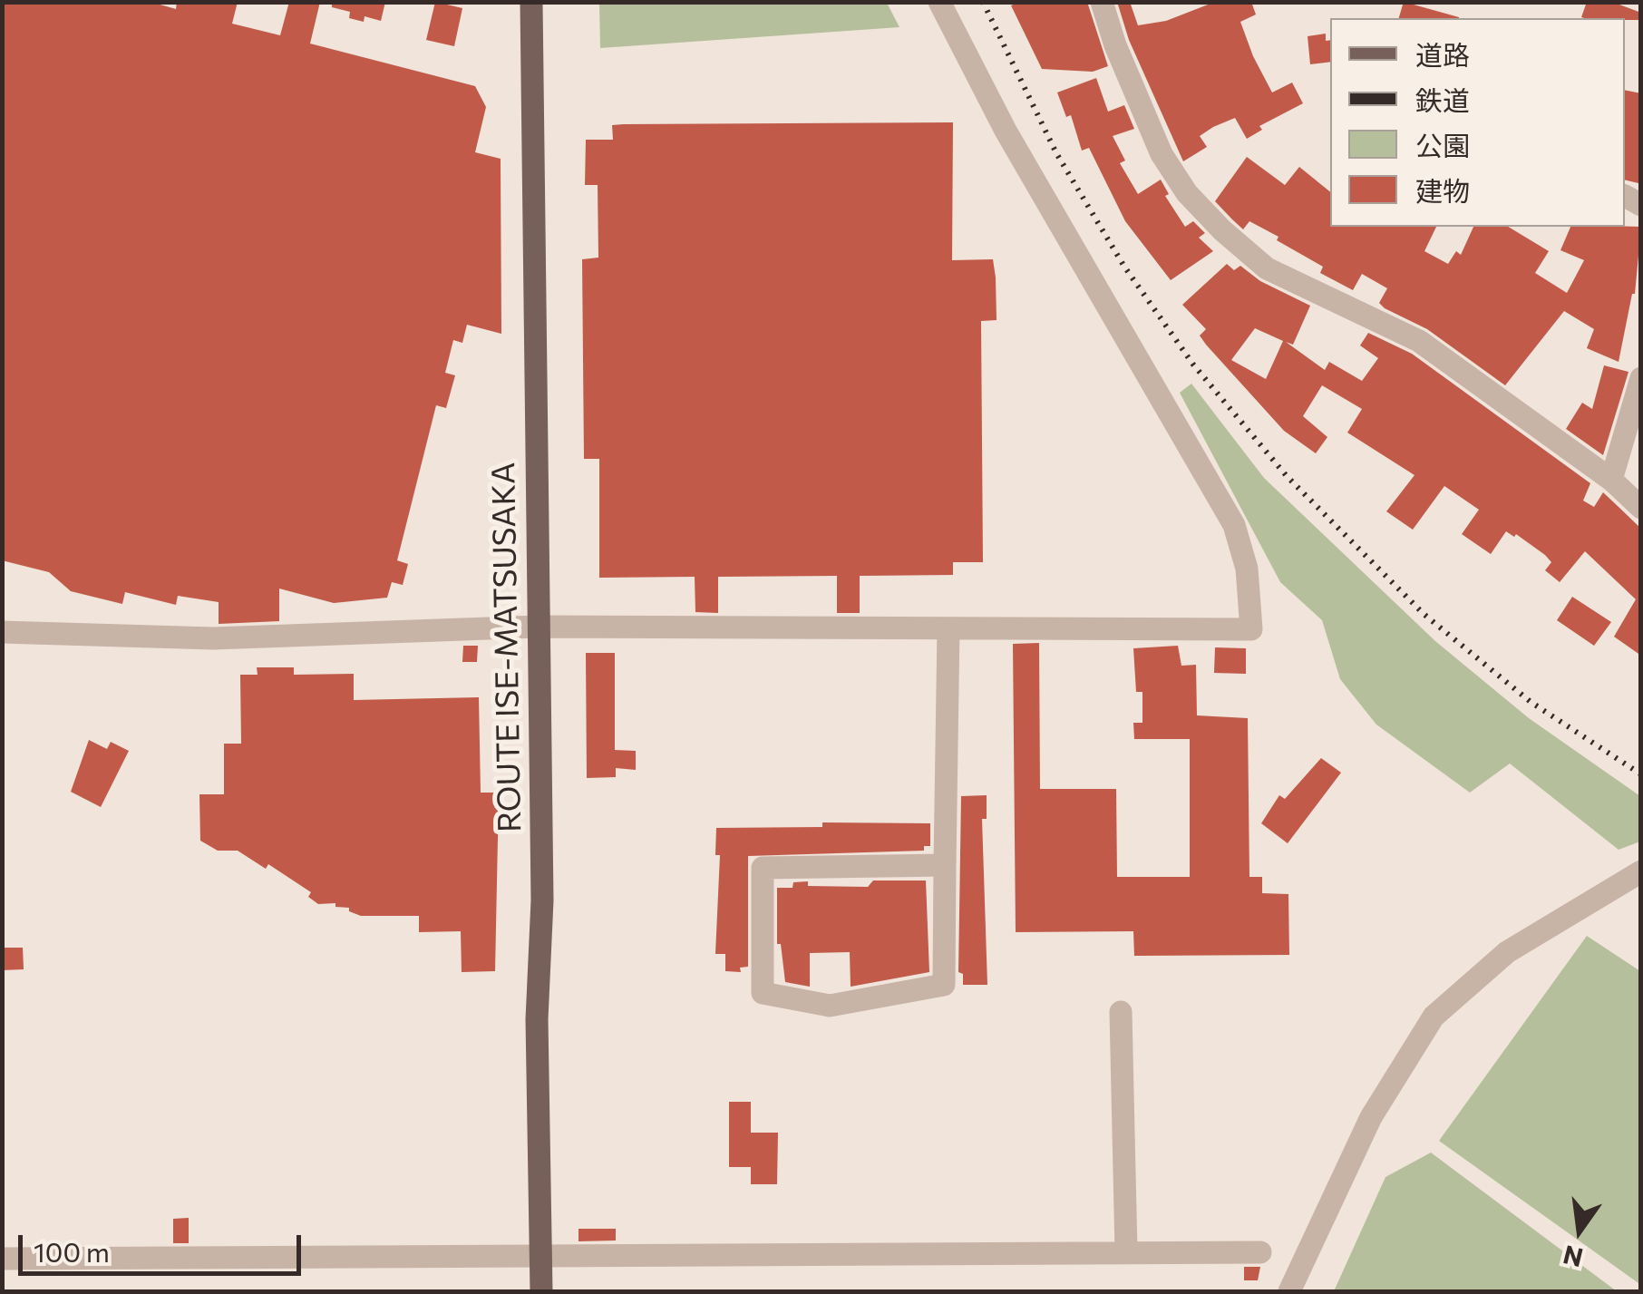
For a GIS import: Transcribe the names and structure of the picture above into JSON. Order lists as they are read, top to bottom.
{
  "streets": {
    "main road": ["ROUTE ISE-MATSUSAKA"]
  },
  "legend": [
    "道路",
    "鉄道",
    "公園",
    "建物"
  ],
  "scale_bar": "100 m",
  "north": "bottom"
}
